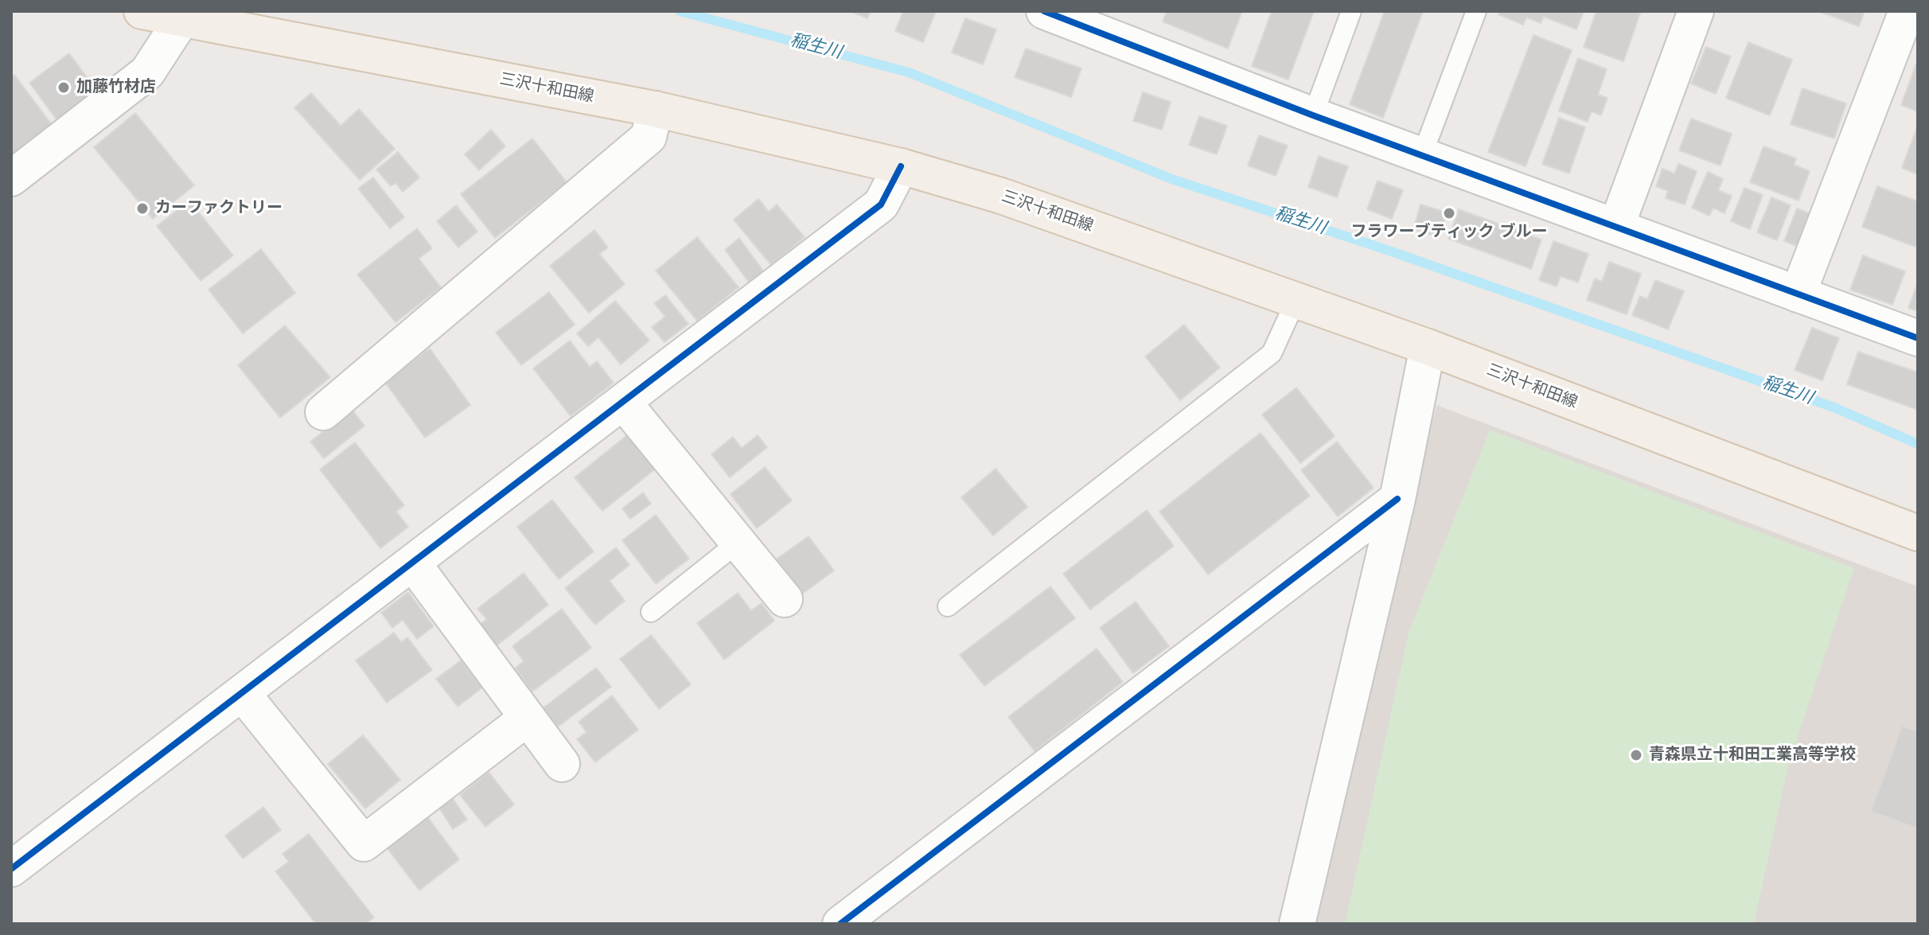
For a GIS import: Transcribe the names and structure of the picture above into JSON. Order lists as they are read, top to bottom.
{
  "streets": {
    "main road": ["三沢十和田線"]
  },
  "water": ["稲生川"],
  "places": [
    "加藤竹材店",
    "カーファクトリー",
    "フラワーブティック ブルー",
    "青森県立十和田工業高等学校"
  ]
}
